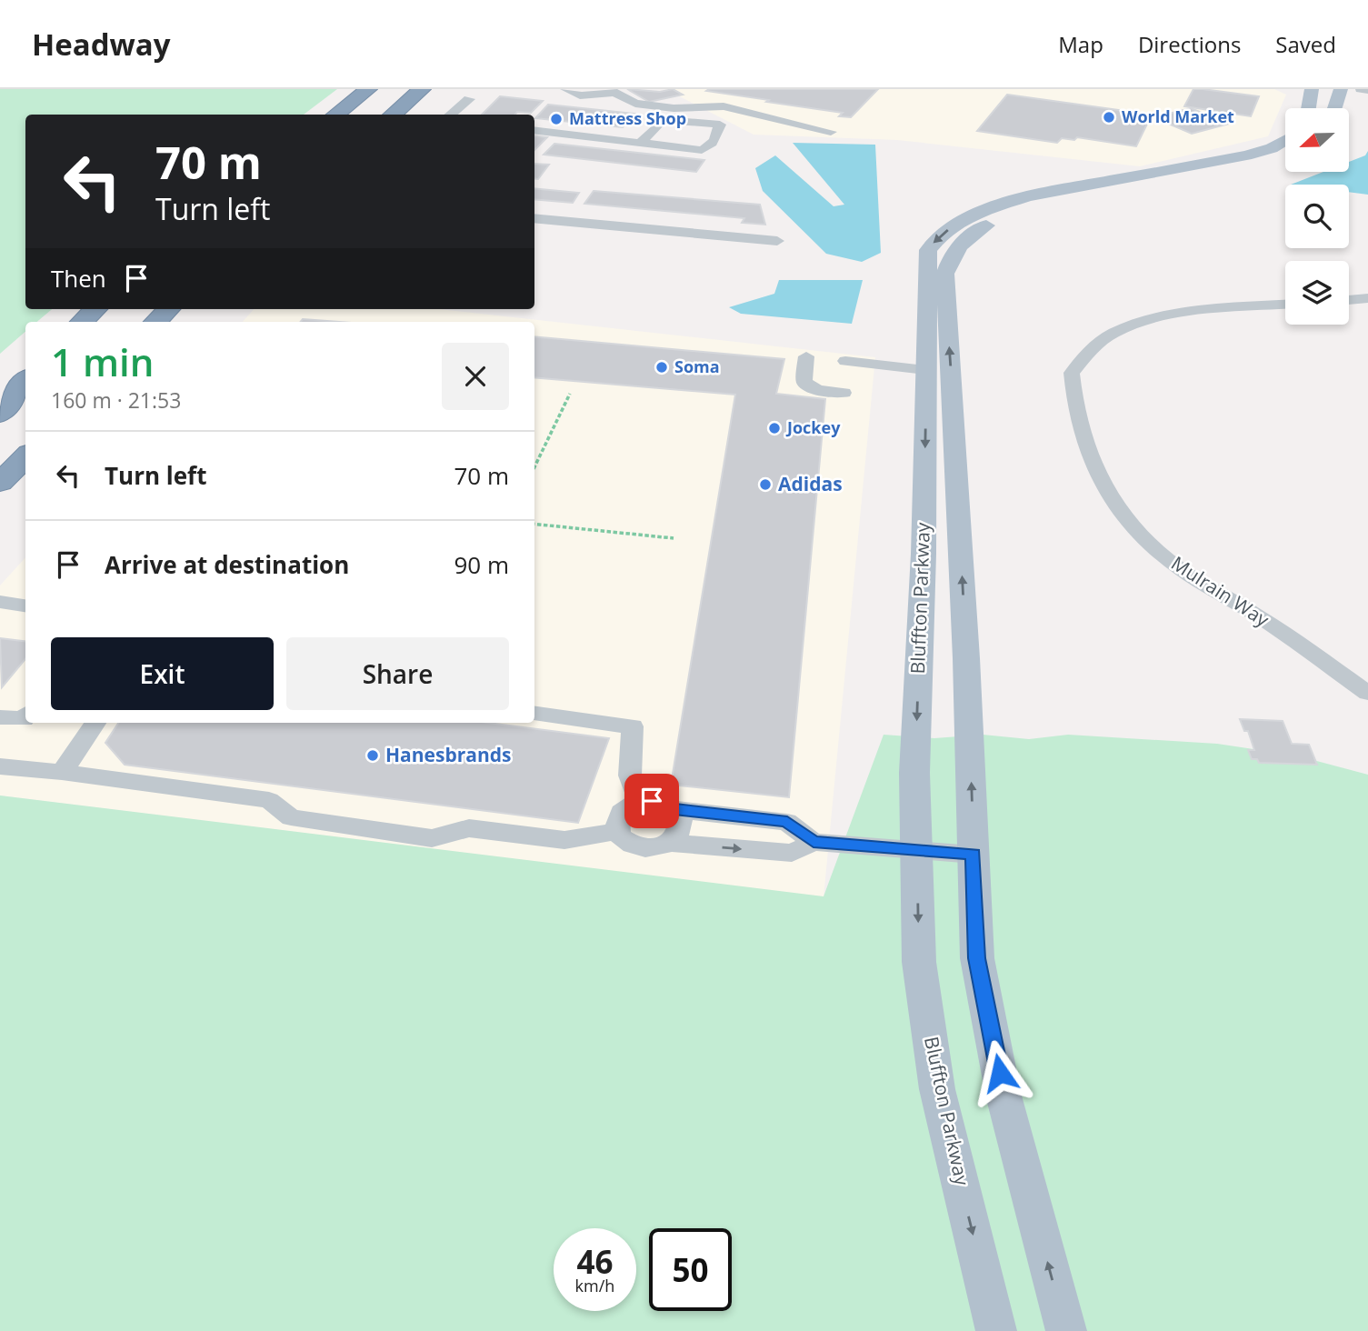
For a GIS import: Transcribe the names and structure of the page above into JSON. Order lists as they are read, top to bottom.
{
  "streets": {
    "main road": ["Bluffton Parkway"],
    "street": ["Mulrain Way"]
  },
  "places": [
    "World Market",
    "Mattress Shop",
    "Soma",
    "Jockey",
    "Adidas",
    "Hanesbrands"
  ],
  "north": "left",
  "page": {
    "header": "Headway",
    "nav": ["Map", "Directions", "Saved"],
    "turn": ["70 m", "Turn left"],
    "then": "Then",
    "heading": ["1 min", "160 m · 21:53"],
    "list": [
      {
        "name": "Turn left",
        "value": "70 m"
      },
      {
        "name": "Arrive at destination",
        "value": "90 m"
      }
    ],
    "buttons": ["Exit", "Share"],
    "speed": "46 km/h",
    "limit": "50"
  }
}
